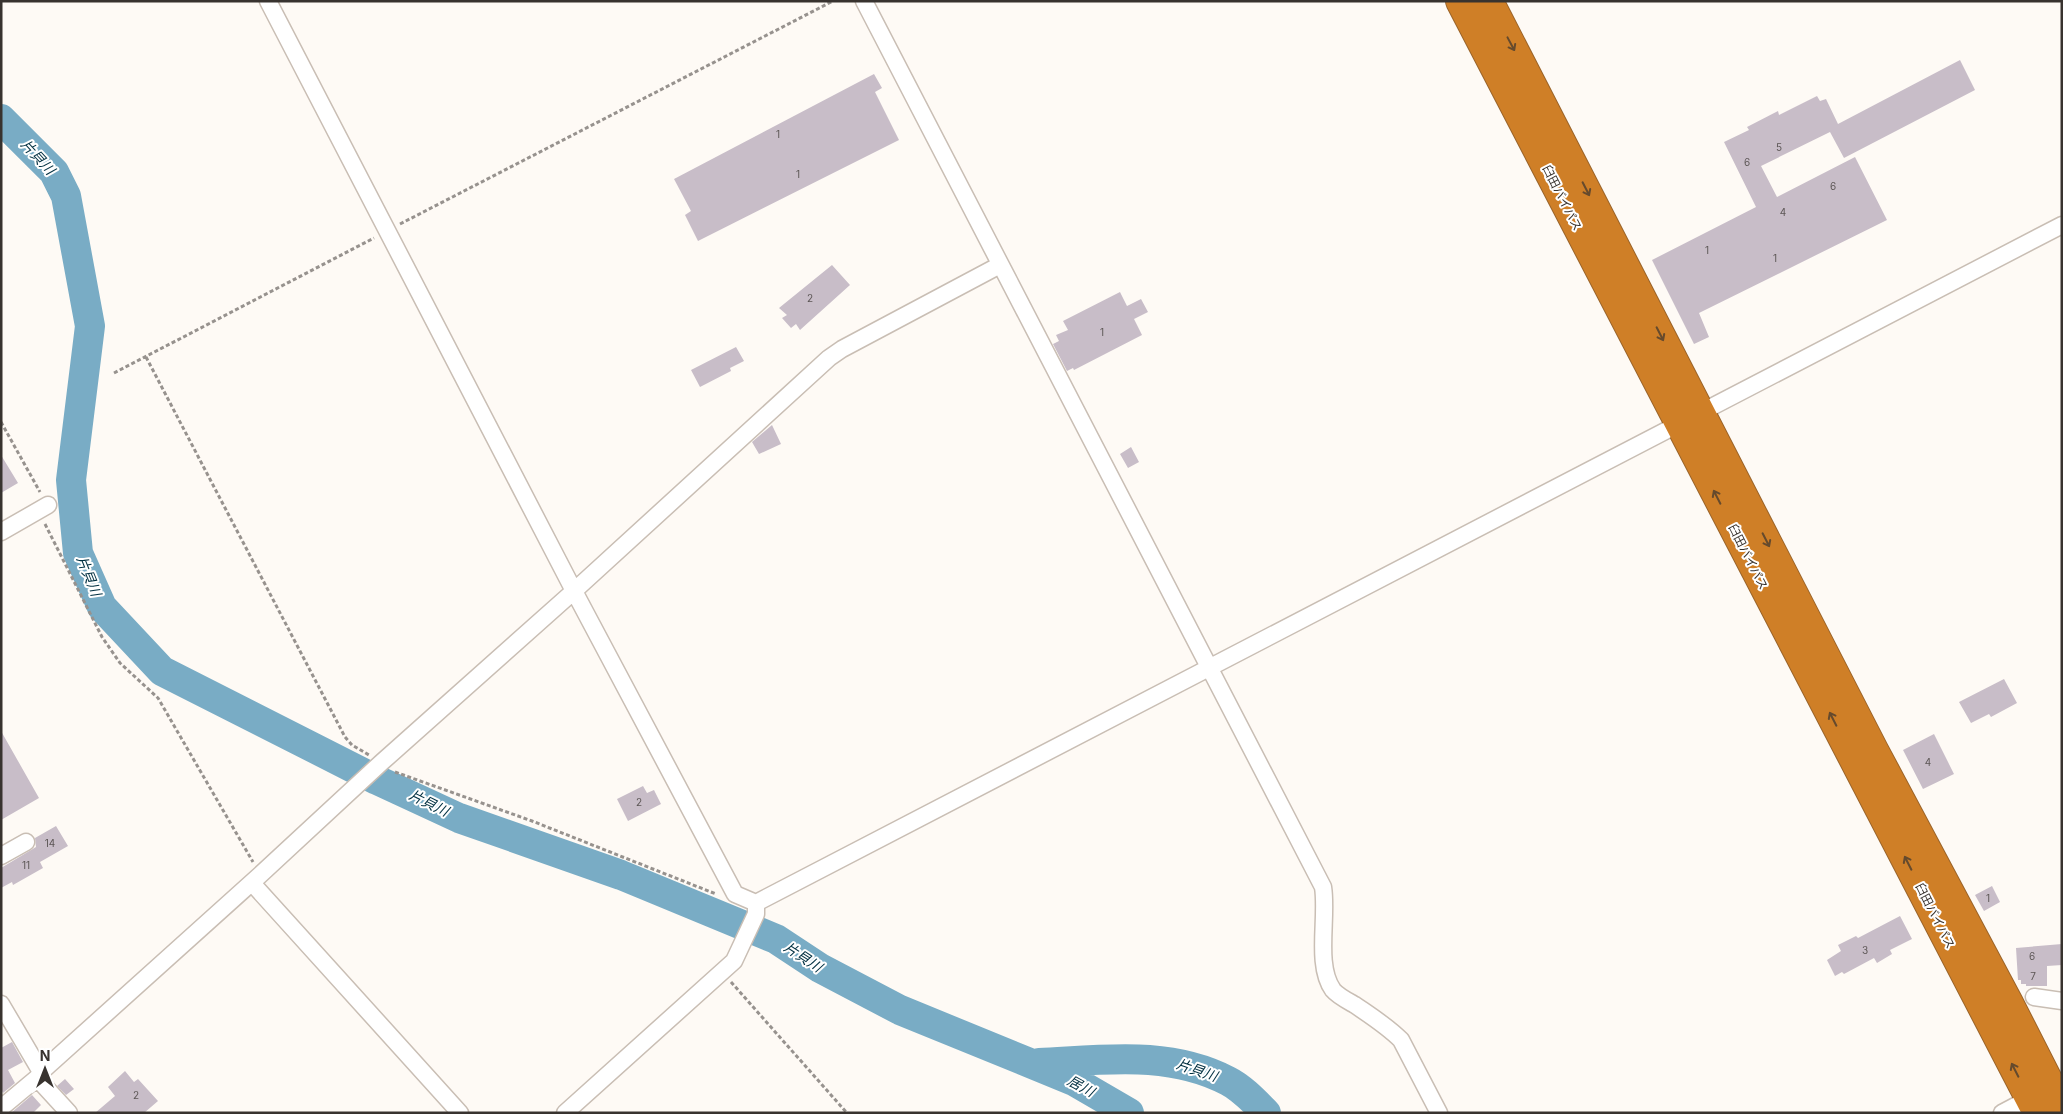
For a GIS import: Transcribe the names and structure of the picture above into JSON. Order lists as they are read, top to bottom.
{
  "streets": {
    "highway": ["臼田バイパス"]
  },
  "water": ["片貝川", "居川"],
  "house_numbers": [
    "1",
    "5",
    "6",
    "1",
    "6",
    "4",
    "1",
    "1",
    "2",
    "1",
    "4",
    "2",
    "14",
    "11",
    "1",
    "3",
    "6",
    "7",
    "2"
  ],
  "north": "top"
}
